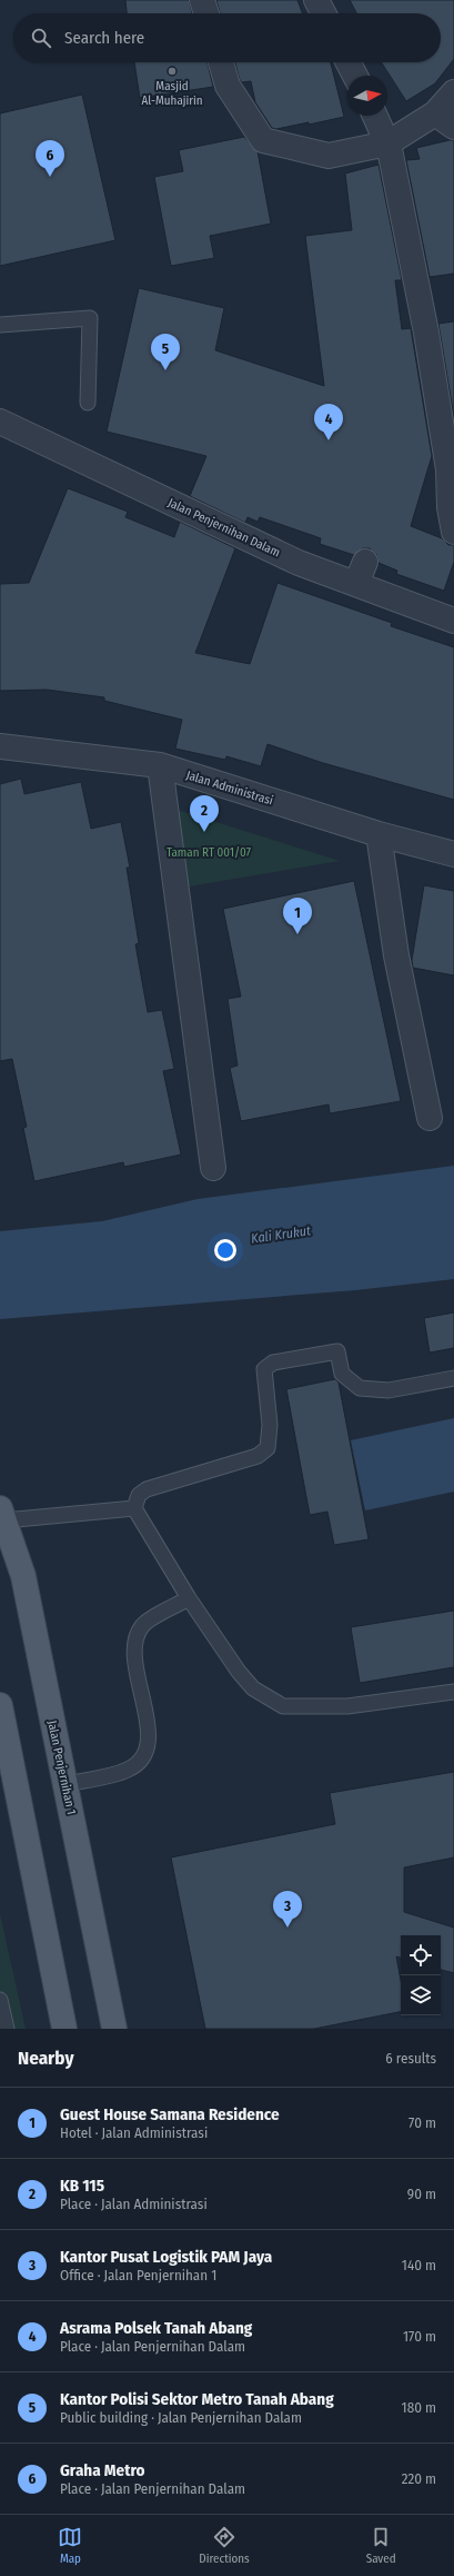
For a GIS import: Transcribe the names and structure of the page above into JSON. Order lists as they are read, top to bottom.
{
  "streets": {
    "main road": ["Jalan Penjernihan 1"],
    "street": ["Jalan Penjernihan Dalam", "Jalan Administrasi"]
  },
  "water": ["Kali Krukut"],
  "parks": ["Taman RT 001/07"],
  "places": ["Masjid Al-Muhajirin"],
  "north": "right",
  "page": {
    "search": "Search here",
    "pins": [
      "6",
      "5",
      "4",
      "2",
      "1",
      "3"
    ],
    "heading": ["Nearby", "6 results"],
    "list": [
      {
        "mark": "1",
        "name": "Guest House Samana Residence",
        "note": "Hotel · Jalan Administrasi",
        "value": "70 m"
      },
      {
        "mark": "2",
        "name": "KB 115",
        "note": "Place · Jalan Administrasi",
        "value": "90 m"
      },
      {
        "mark": "3",
        "name": "Kantor Pusat Logistik PAM Jaya",
        "note": "Office · Jalan Penjernihan 1",
        "value": "140 m"
      },
      {
        "mark": "4",
        "name": "Asrama Polsek Tanah Abang",
        "note": "Place · Jalan Penjernihan Dalam",
        "value": "170 m"
      },
      {
        "mark": "5",
        "name": "Kantor Polisi Sektor Metro Tanah Abang",
        "note": "Public building · Jalan Penjernihan Dalam",
        "value": "180 m"
      },
      {
        "mark": "6",
        "name": "Graha Metro",
        "note": "Place · Jalan Penjernihan Dalam",
        "value": "220 m"
      }
    ],
    "nav": ["Map", "Directions", "Saved"]
  }
}
